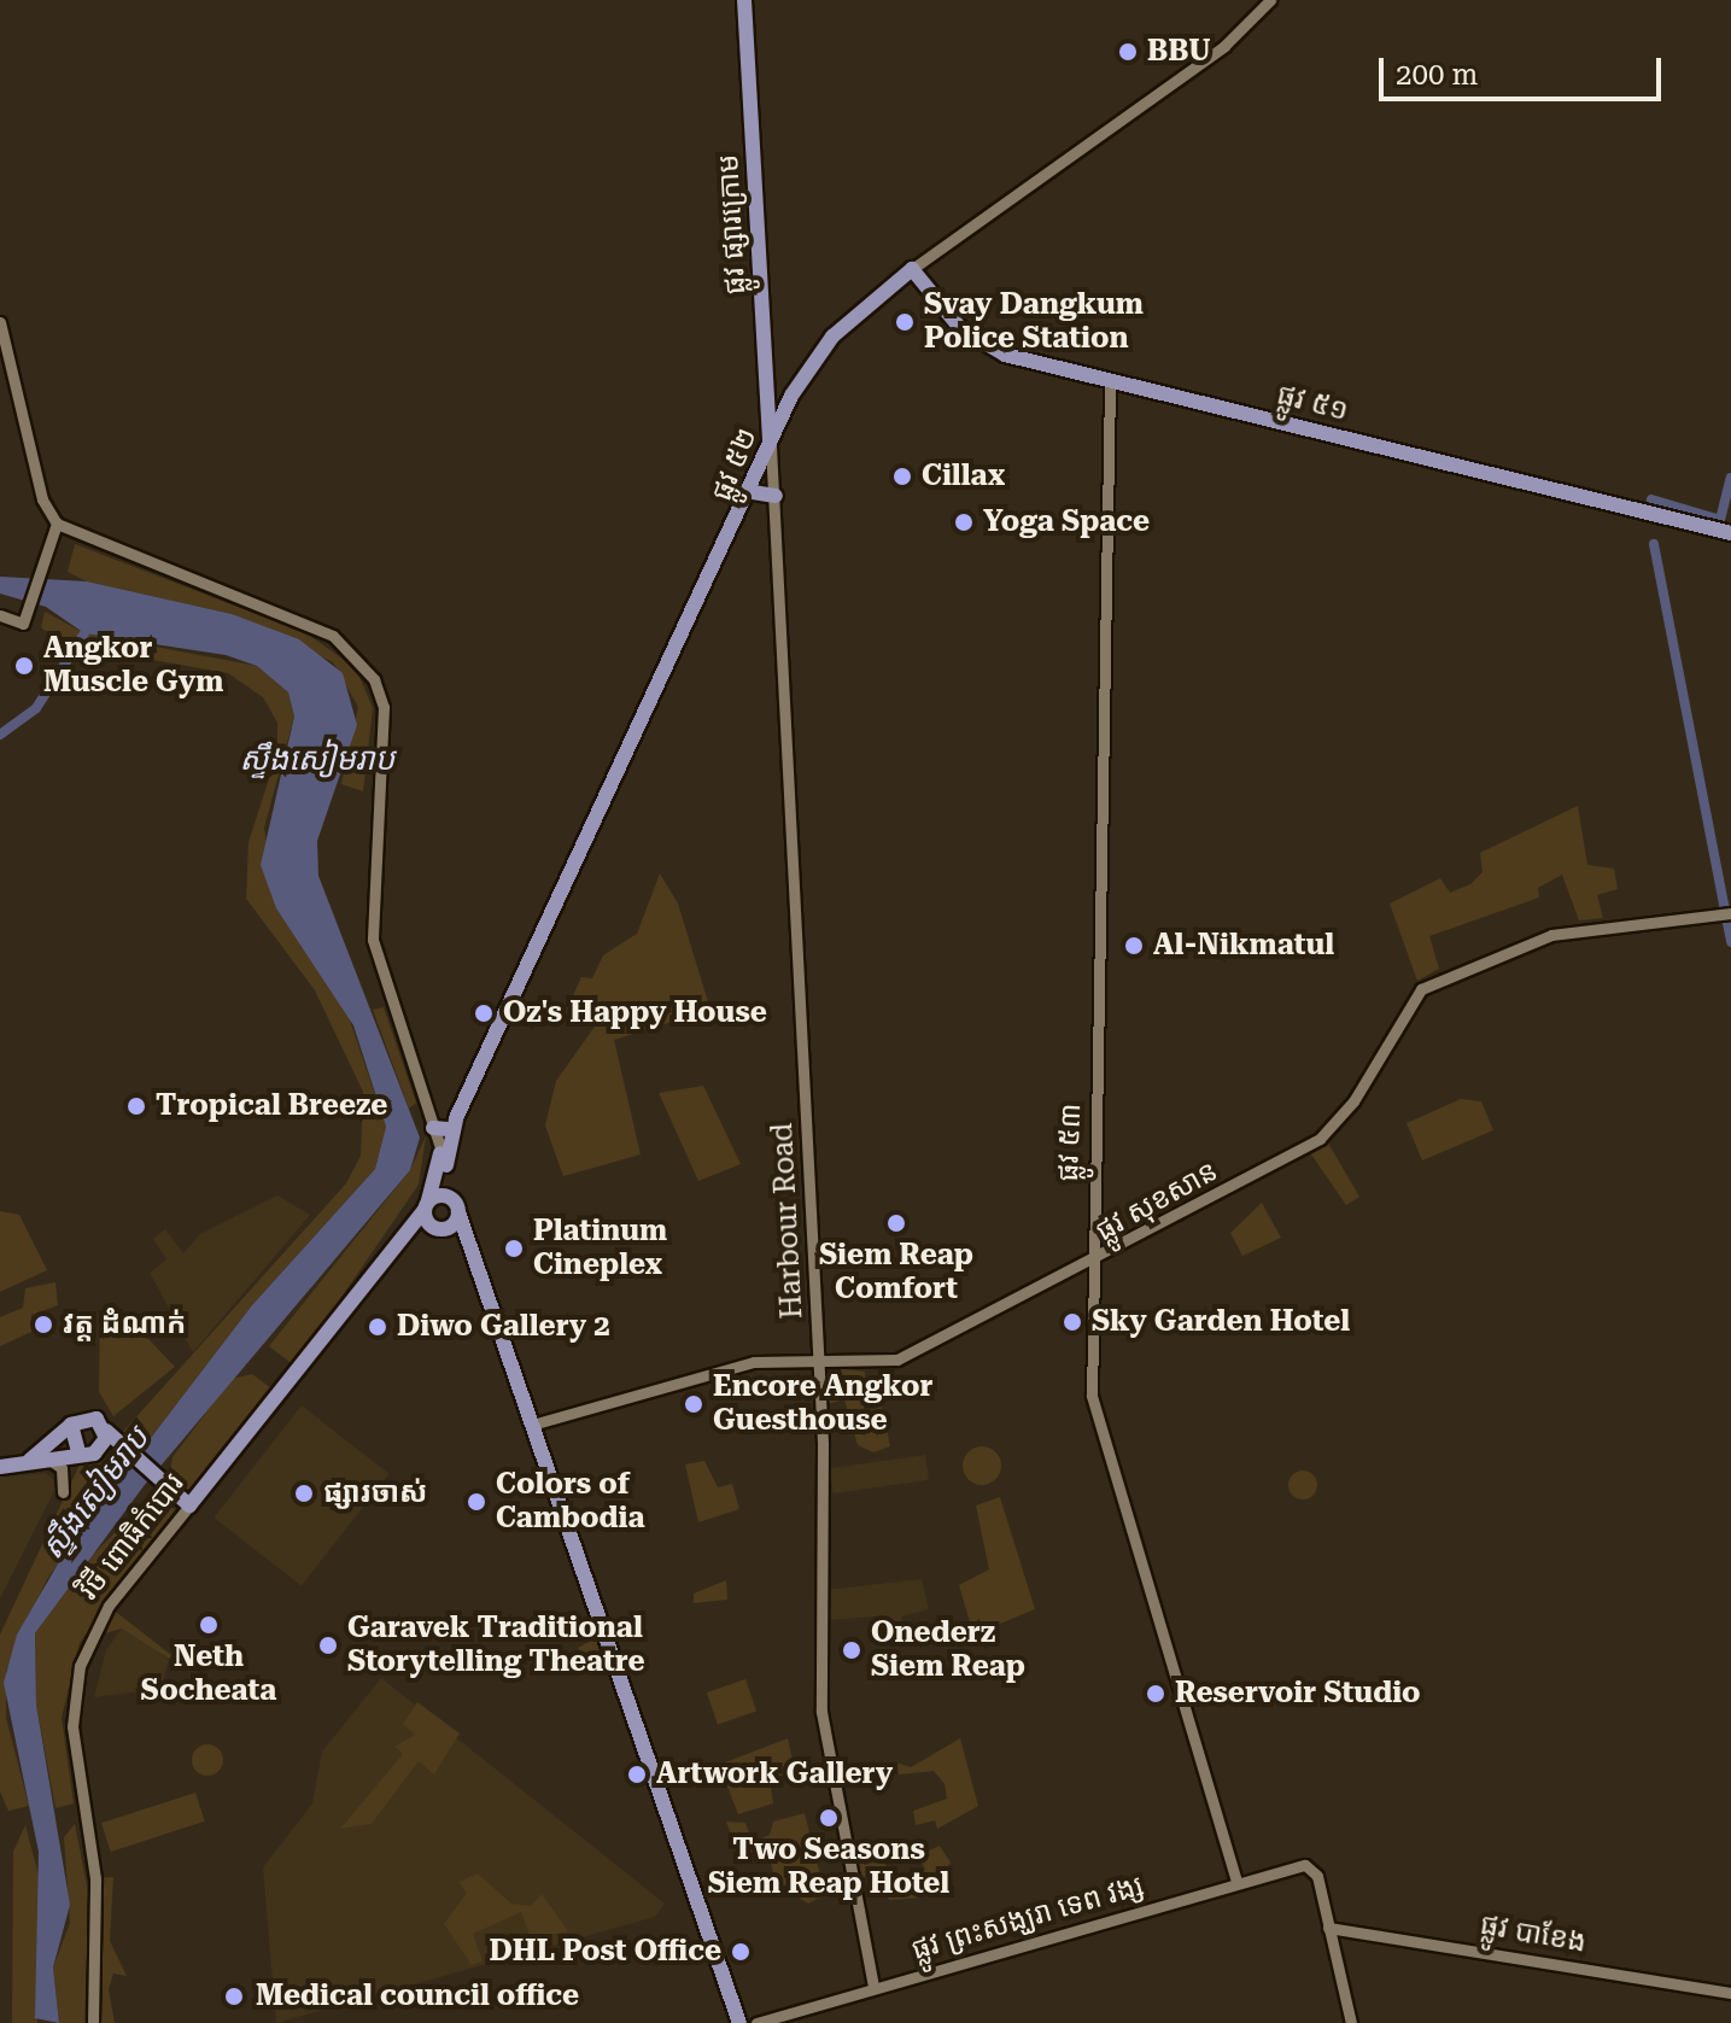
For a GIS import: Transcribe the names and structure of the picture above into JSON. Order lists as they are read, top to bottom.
{
  "streets": {
    "main road": [
      "ផ្លូវ ផ្សារក្រោម",
      "ផ្លូវ ៥១",
      "ផ្លូវ ៥២",
      "វិថី ពោធិកំបោរ"
    ],
    "street": [
      "ផ្លូវ ៥៣",
      "ផ្លូវ សុខសាន",
      "Harbour Road",
      "ផ្លូវ ព្រះសង្ឃរា ទេព វង្ស",
      "ផ្លូវ បាខែង"
    ]
  },
  "crossings": [
    ["ផ្លូវ ផ្សារក្រោម", "ផ្លូវ ៥២"],
    ["ផ្លូវ ផ្សារក្រោម", "Harbour Road"],
    ["ផ្លូវ ៥១", "ផ្លូវ ៥២"],
    ["ផ្លូវ ៥១", "ផ្លូវ ៥៣"],
    ["ផ្លូវ ៥២", "Harbour Road"],
    ["ផ្លូវ ៥២", "វិថី ពោធិកំបោរ"],
    ["ផ្លូវ ៥៣", "ផ្លូវ សុខសាន"],
    ["ផ្លូវ ៥៣", "ផ្លូវ ព្រះសង្ឃរា ទេព វង្ស"],
    ["ផ្លូវ សុខសាន", "Harbour Road"],
    ["Harbour Road", "ផ្លូវ ព្រះសង្ឃរា ទេព វង្ស"],
    ["ផ្លូវ ព្រះសង្ឃរា ទេព វង្ស", "ផ្លូវ បាខែង"]
  ],
  "water": ["ស្ទឹងសៀមរាប"],
  "places": [
    "BBU",
    "Svay Dangkum Police Station",
    "Cillax",
    "Yoga Space",
    "Angkor Muscle Gym",
    "Al-Nikmatul",
    "Oz's Happy House",
    "Tropical Breeze",
    "Siem Reap Comfort",
    "Platinum Cineplex",
    "Sky Garden Hotel",
    "វត្ត ដំំណាក់",
    "Diwo Gallery 2",
    "Encore Angkor Guesthouse",
    "ផ្សារចាស់",
    "Colors of Cambodia",
    "Neth Socheata",
    "Garavek Traditional Storytelling Theatre",
    "Onederz Siem Reap",
    "Reservoir Studio",
    "Artwork Gallery",
    "Two Seasons Siem Reap Hotel",
    "DHL Post Office",
    "Medical council office"
  ],
  "scale_bar": "200 m"
}
